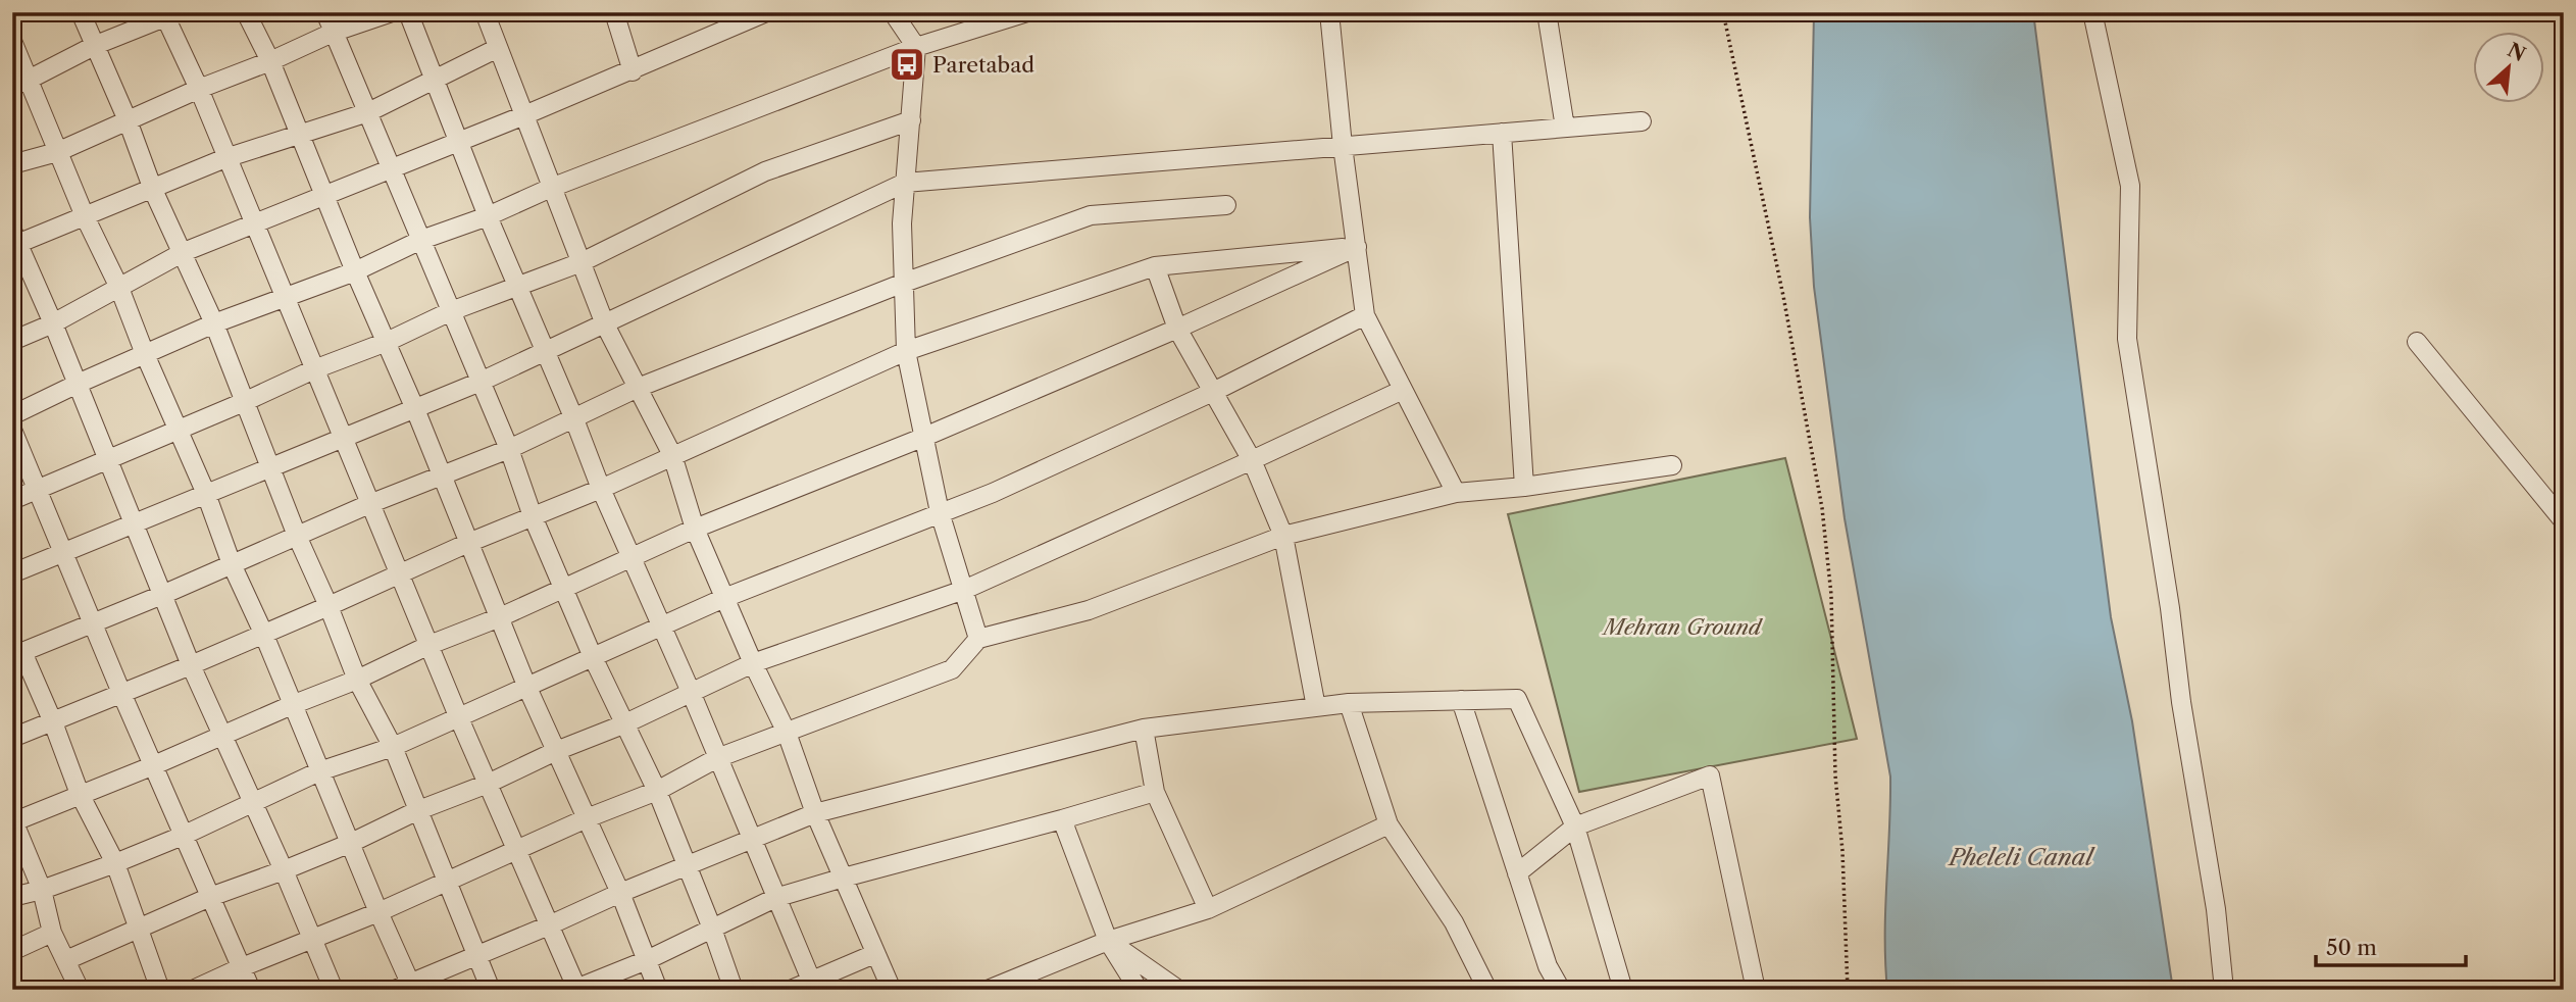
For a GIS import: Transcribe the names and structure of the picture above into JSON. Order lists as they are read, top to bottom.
{
  "water": ["Pheleli Canal"],
  "parks": ["Mehran Ground"],
  "places": {
    "bus stop": ["Paretabad"]
  },
  "scale_bar": "50 m",
  "north": "top right"
}
